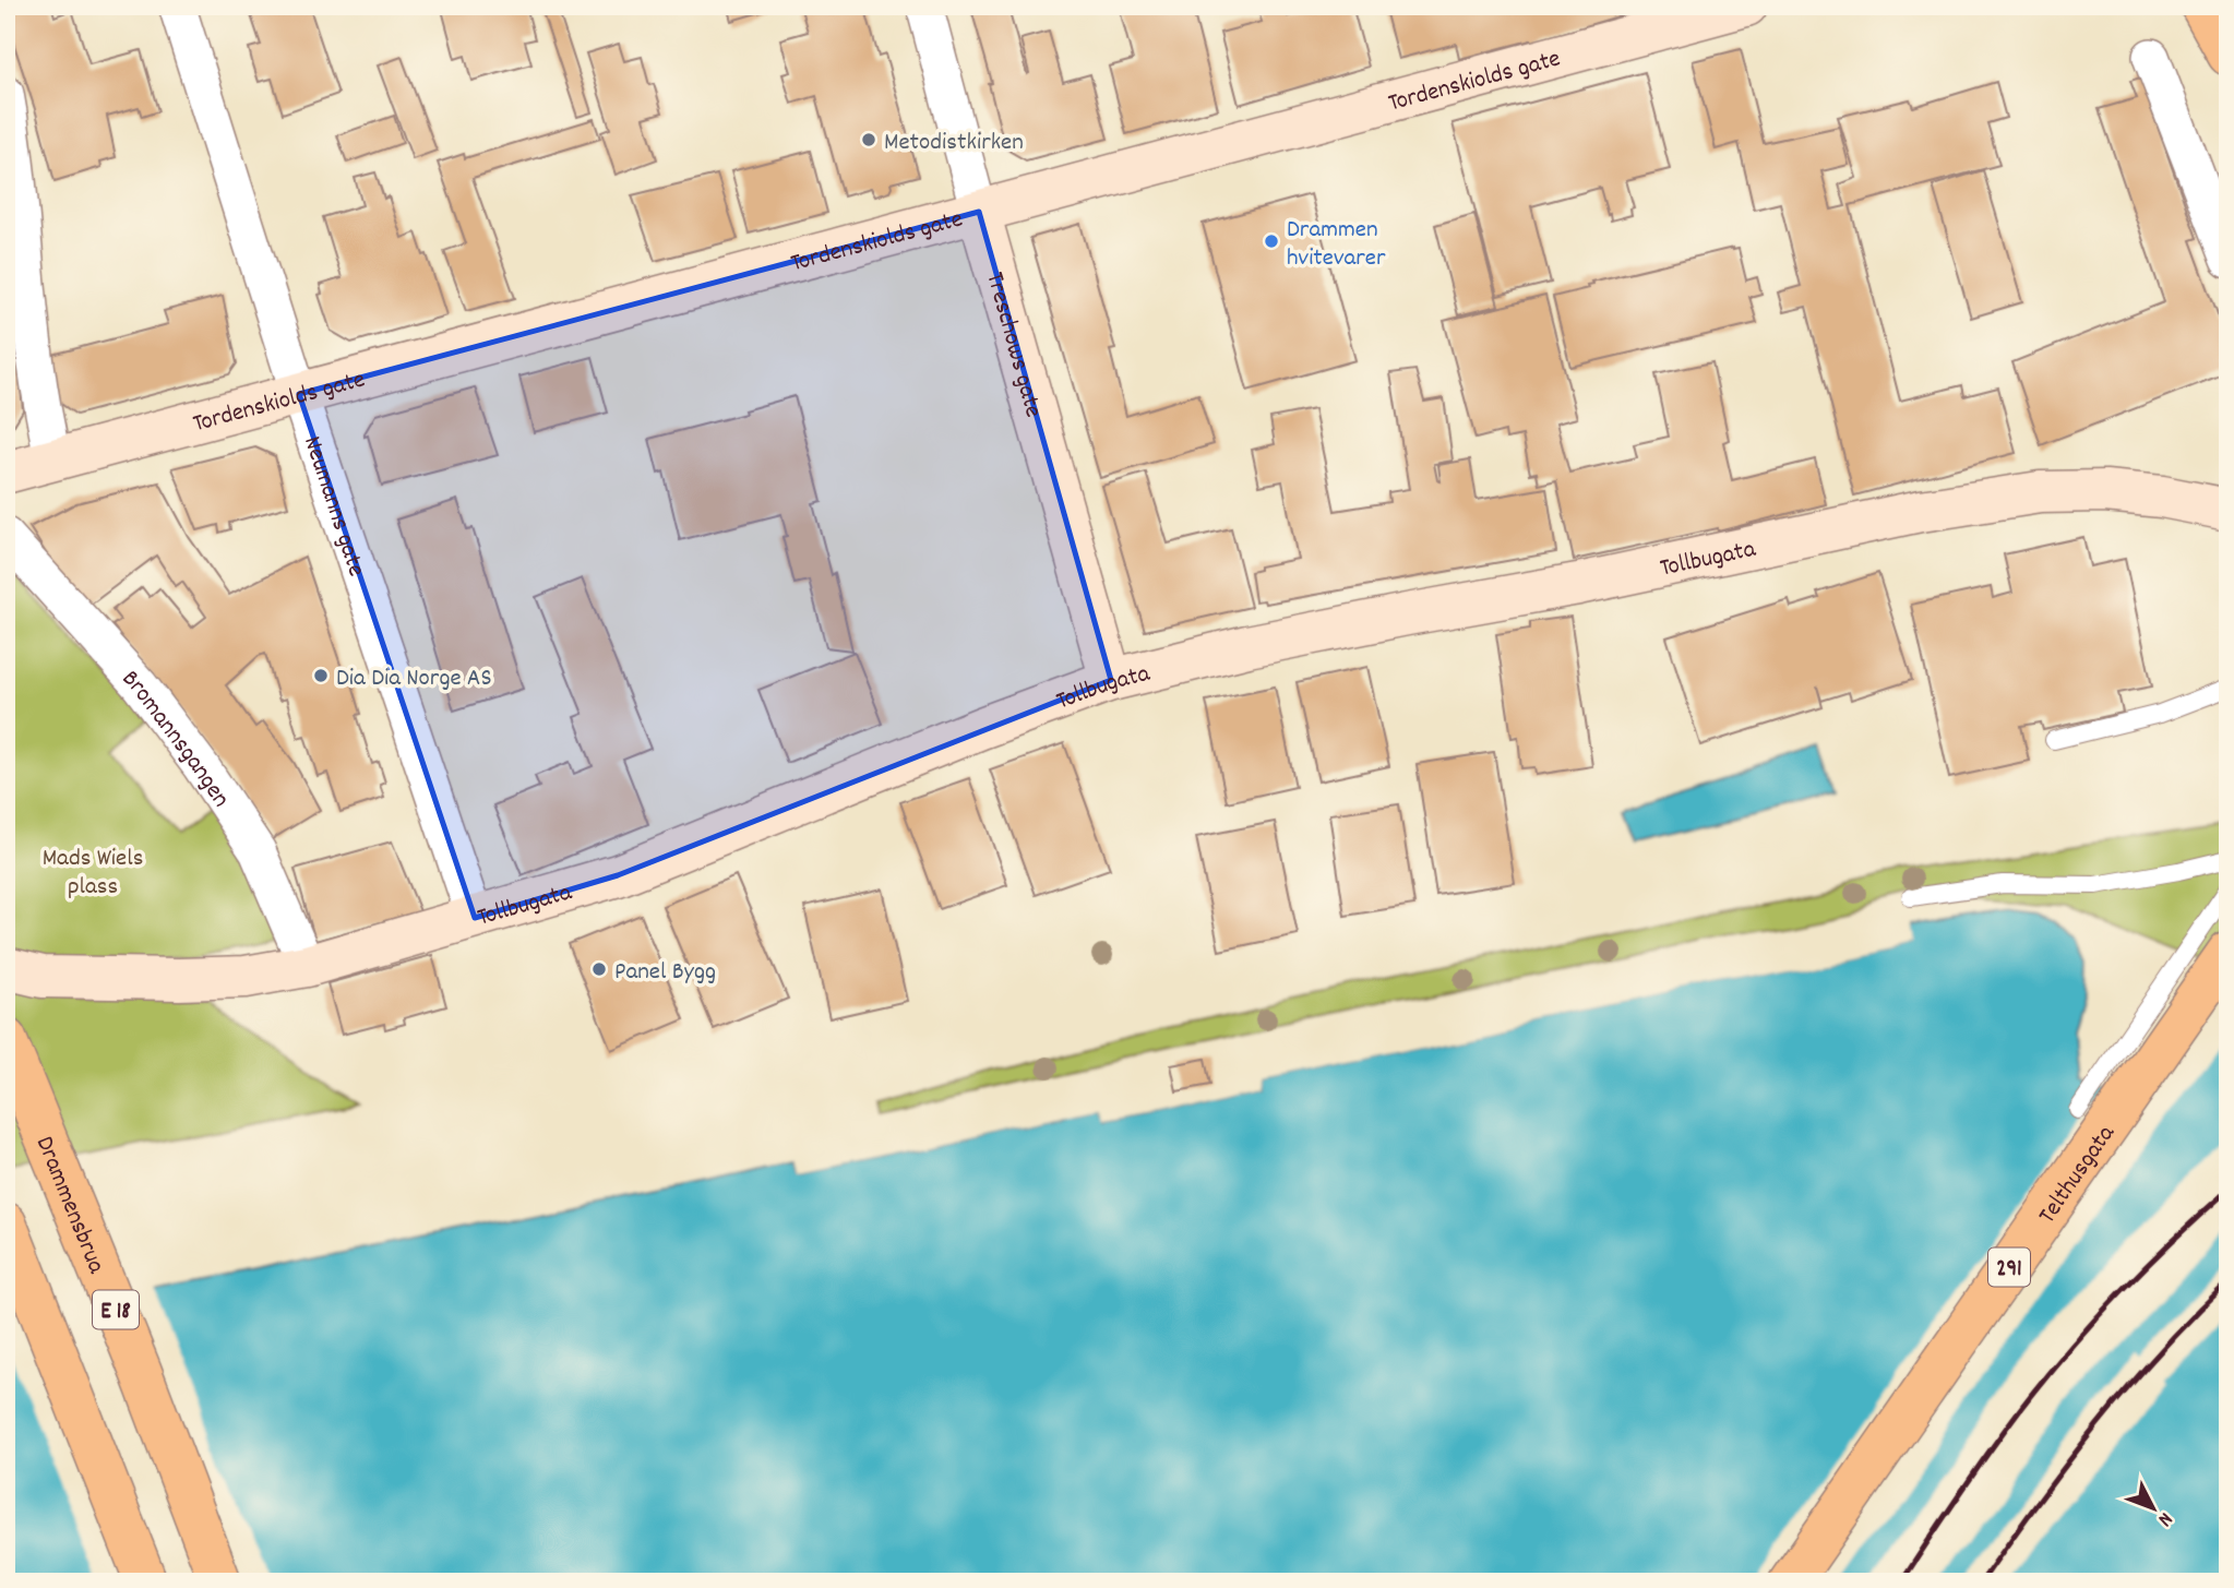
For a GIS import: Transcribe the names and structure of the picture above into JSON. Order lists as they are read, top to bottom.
{
  "streets": {
    "highway": [
      "Telthusgata",
      "Drammensbrua",
      "291",
      "E 18"
    ],
    "main road": ["Tordenskiolds gate", "Treschows gate", "Tollbugata"],
    "street": ["Neumanns gate", "Bromannsgangen"]
  },
  "crossings": [
    ["Tordenskiolds gate", "Treschows gate"],
    ["Tordenskiolds gate", "Neumanns gate"],
    ["Treschows gate", "Tollbugata"],
    ["Neumanns gate", "Tollbugata"],
    ["Tollbugata", "Bromannsgangen"]
  ],
  "parks": ["Mads Wiels plass"],
  "places": [
    "Metodistkirken",
    "Drammen hvitevarer",
    "Dia Dia Norge AS",
    "Panel Bygg"
  ],
  "north": "bottom right"
}
